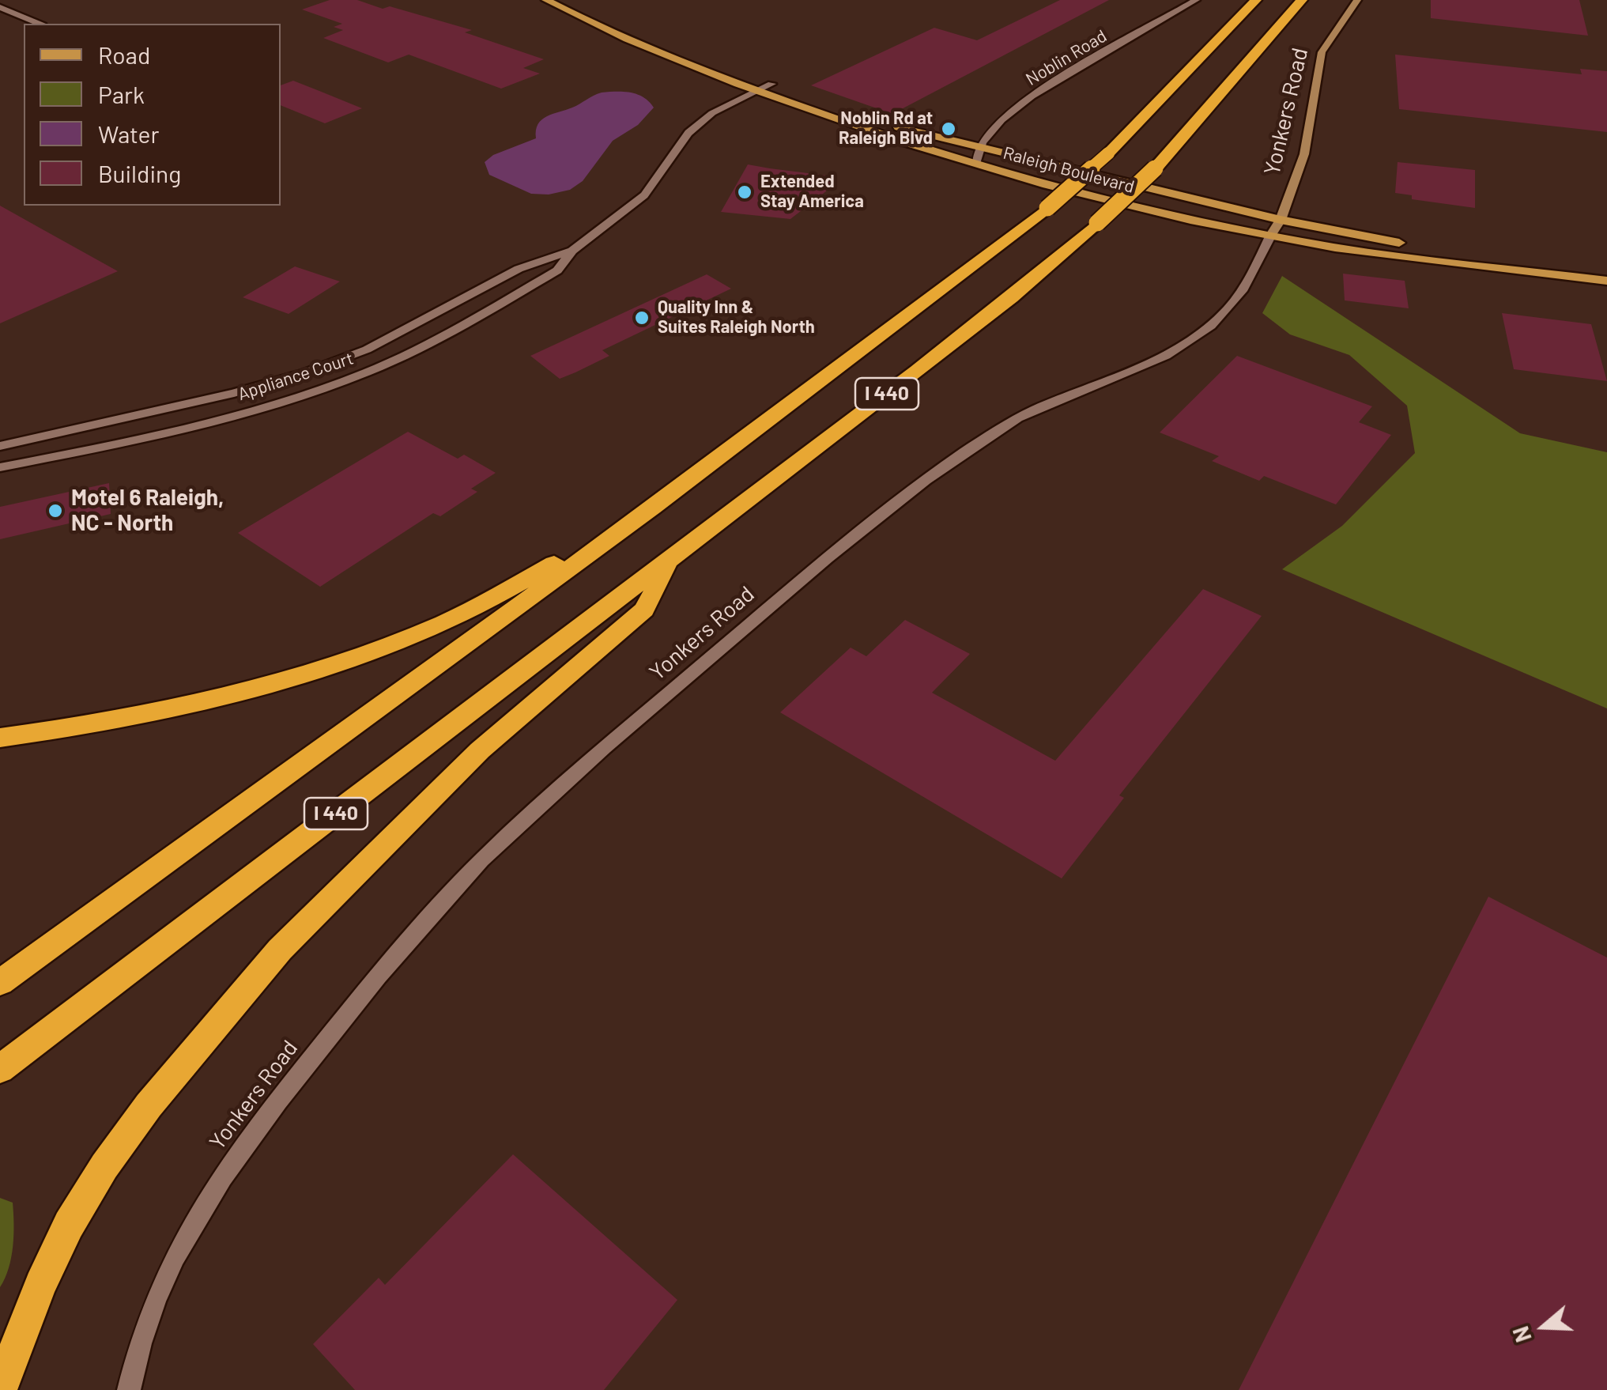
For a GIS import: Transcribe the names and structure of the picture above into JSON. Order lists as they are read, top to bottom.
{
  "streets": {
    "highway": ["I 440"],
    "main road": ["Yonkers Road", "Raleigh Boulevard"],
    "street": ["Noblin Road", "Appliance Court"]
  },
  "crossings": [
    ["Noblin Road", "Raleigh Boulevard"],
    ["Yonkers Road", "Raleigh Boulevard"],
    ["Raleigh Boulevard", "Appliance Court"]
  ],
  "places": [
    "Noblin Rd at Raleigh Blvd",
    "Extended Stay America",
    "Quality Inn & Suites Raleigh North",
    "Motel 6 Raleigh, NC - North"
  ],
  "legend": [
    "Road",
    "Park",
    "Water",
    "Building"
  ],
  "north": "left"
}
